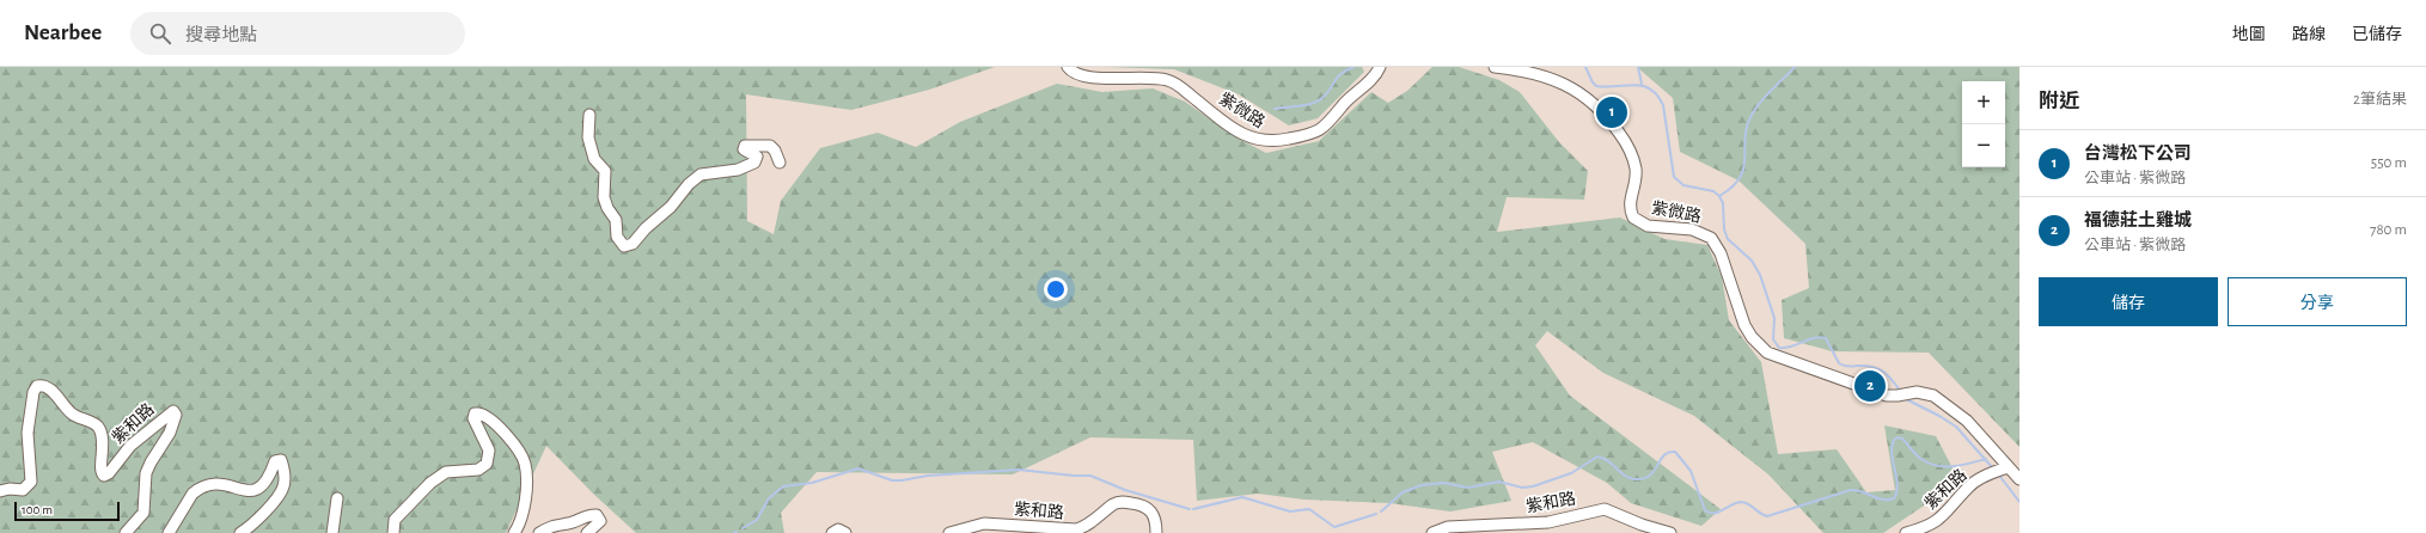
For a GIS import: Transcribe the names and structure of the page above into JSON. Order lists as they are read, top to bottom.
{
  "streets": {
    "street": ["紫微路", "紫和路"]
  },
  "crossings": [
    ["紫微路", "紫和路"]
  ],
  "scale_bar": "100 m",
  "page": {
    "header": "Nearbee",
    "search": "搜尋地點",
    "nav": ["地圖", "路線", "已儲存"],
    "heading": ["附近", "2筆結果"],
    "map_buttons": ["+", "−"],
    "pins": ["1", "2"],
    "list": [
      {
        "mark": "1",
        "name": "台灣松下公司",
        "note": "公車站 · 紫微路",
        "value": "550 m"
      },
      {
        "mark": "2",
        "name": "福德莊土雞城",
        "note": "公車站 · 紫微路",
        "value": "780 m"
      }
    ],
    "buttons": ["儲存", "分享"],
    "scale": "100 m"
  }
}
